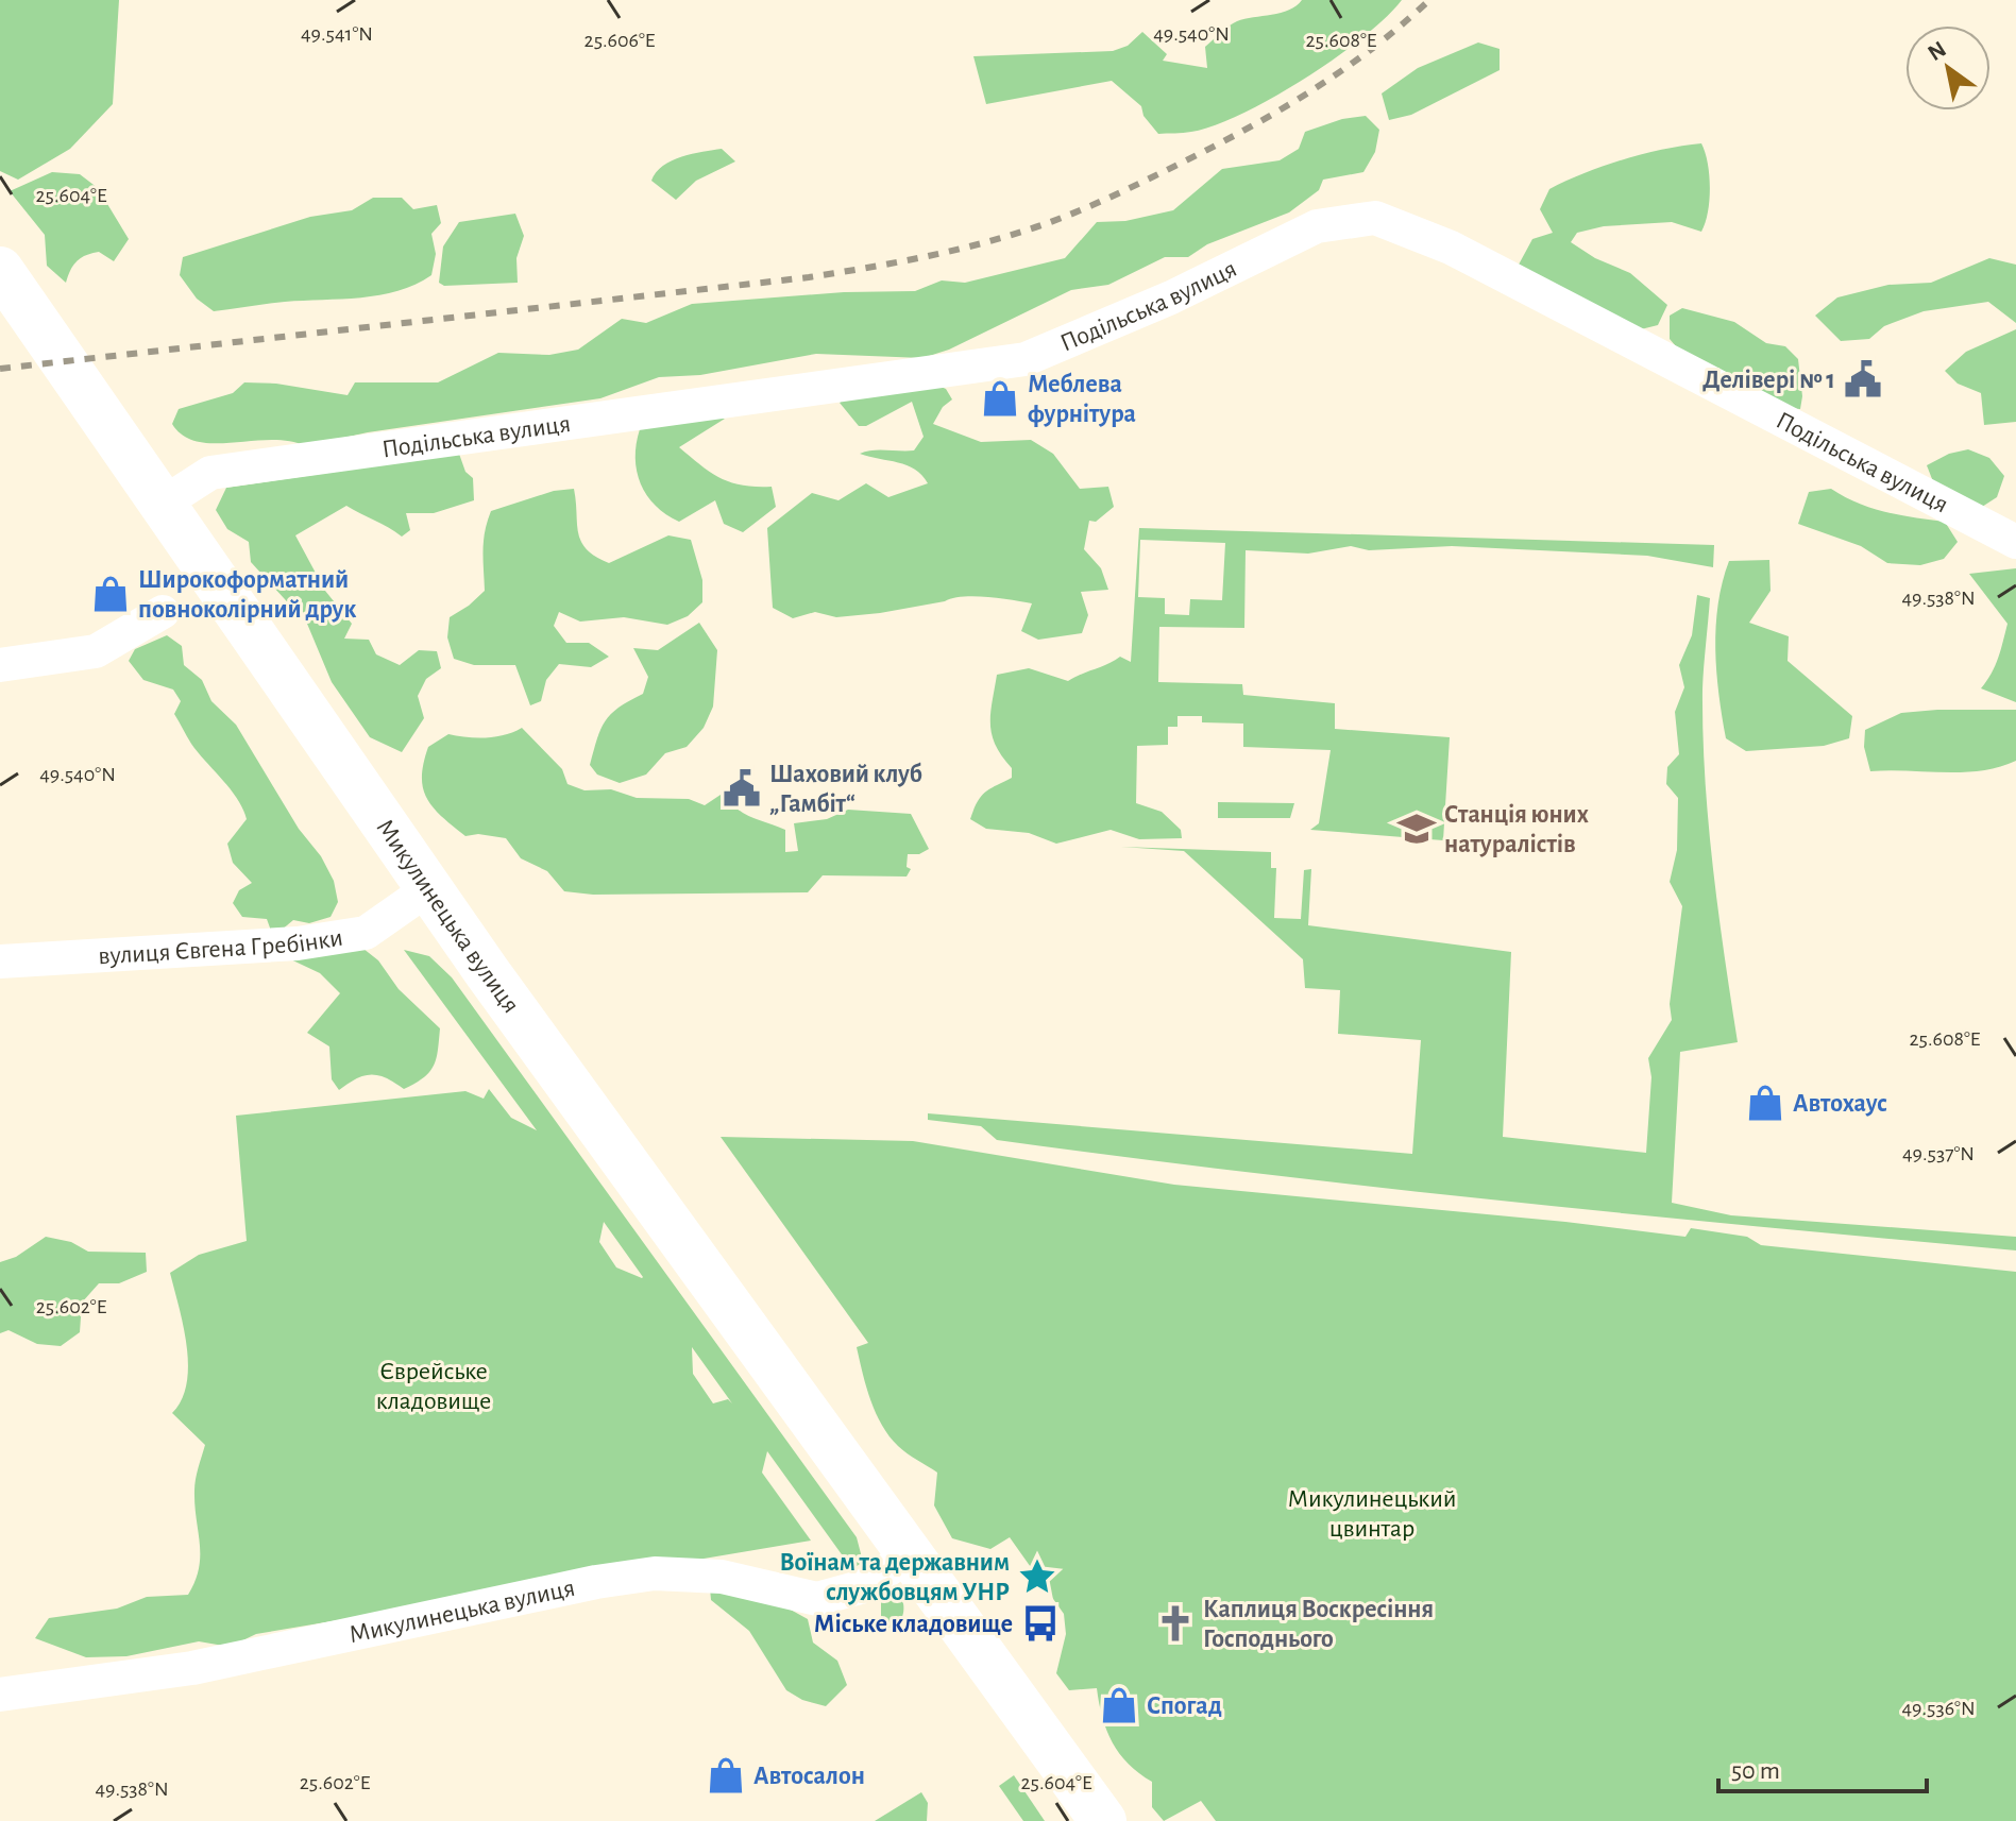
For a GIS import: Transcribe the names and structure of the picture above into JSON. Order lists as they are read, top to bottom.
{
  "streets": {
    "main road": ["Микулинецька вулиця"],
    "street": ["Подільська вулиця", "вулиця Євгена Гребінки"]
  },
  "crossings": [
    ["Подільська вулиця", "Микулинецька вулиця"],
    ["Микулинецька вулиця", "вулиця Євгена Гребінки"]
  ],
  "parks": ["Єврейське кладовище", "Микулинецький цвинтар"],
  "places": {
    "public building": ["Делівері № 1", "Шаховий клуб „Гамбіт“"],
    "shop": [
      "Меблева фурнітура",
      "Широкоформатний повноколірний друк",
      "Автохаус",
      "Спогад",
      "Автосалон"
    ],
    "school or university": ["Станція юних натуралістів"],
    "place": ["Воїнам та державним службовцям УНР"],
    "bus stop": ["Міське кладовище"],
    "church": ["Каплиця Воскресіння Господнього"]
  },
  "scale_bar": "50 m",
  "north": "top left",
  "coordinates": [
    "49.541°N",
    "49.540°N",
    "25.606°E",
    "25.608°E",
    "25.604°E",
    "49.538°N",
    "49.537°N",
    "25.602°E",
    "49.536°N"
  ]
}
